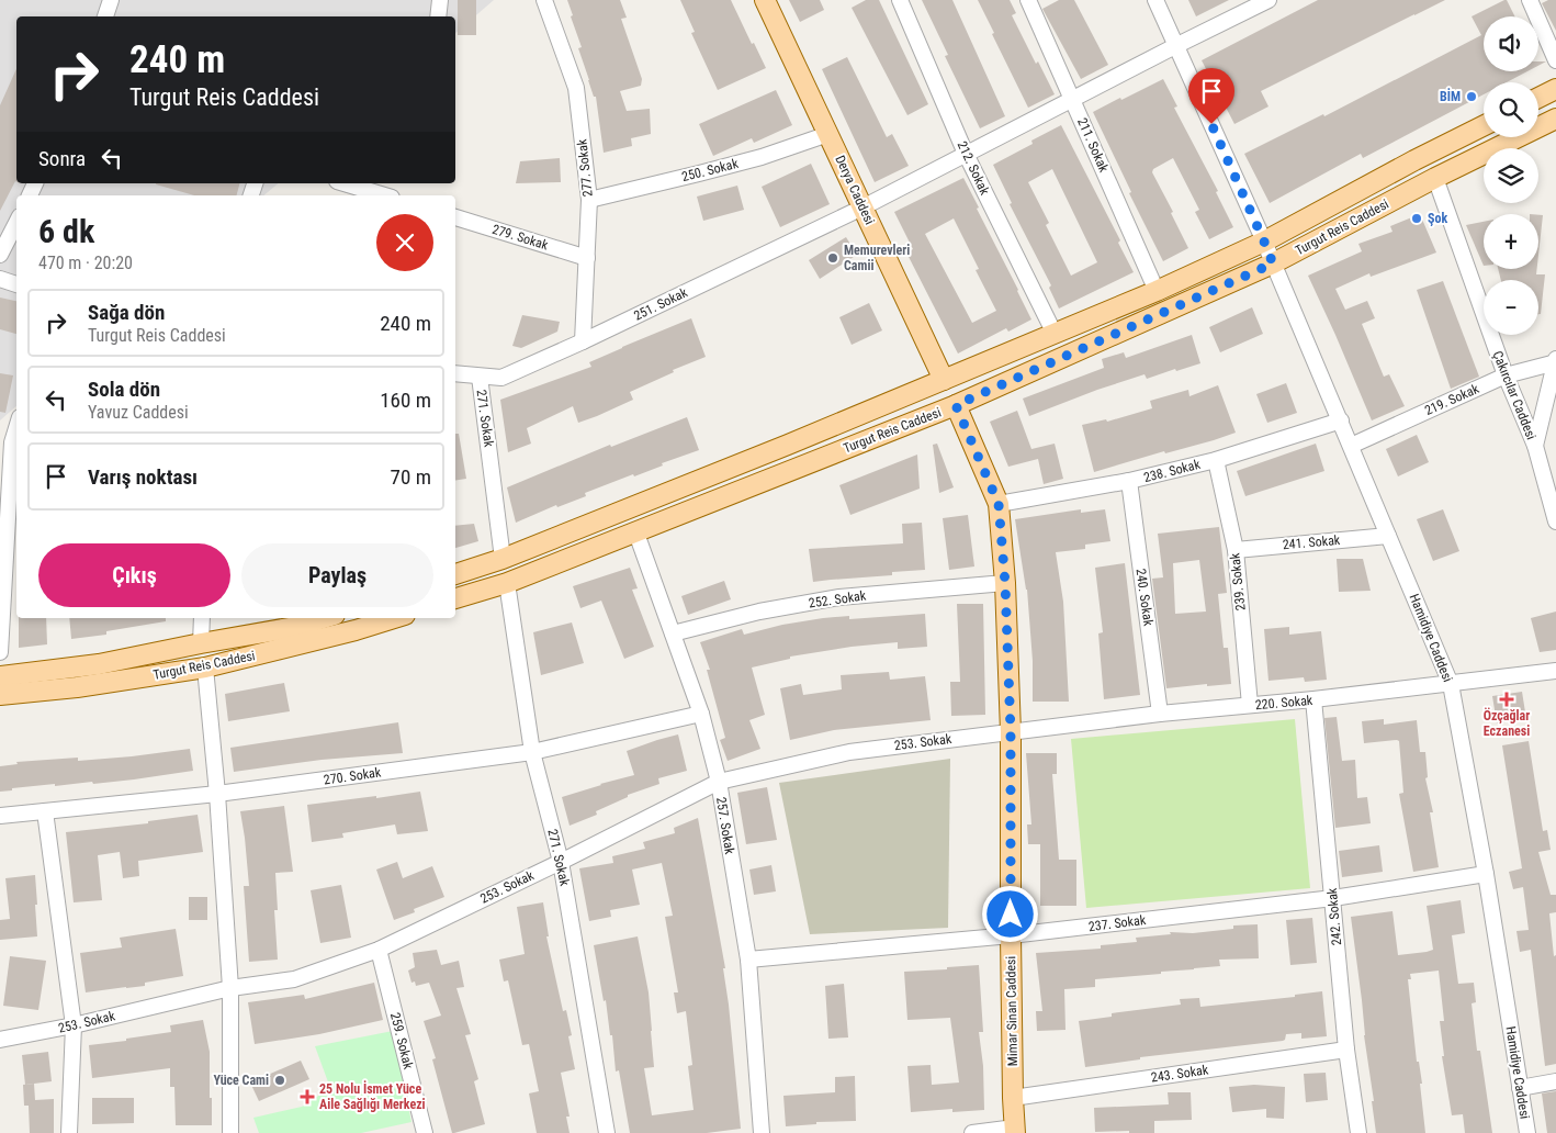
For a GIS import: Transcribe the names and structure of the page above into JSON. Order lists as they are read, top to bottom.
{
  "streets": {
    "main road": ["Derya Caddesi", "Turgut Reis Caddesi", "Mimar Sinan Caddesi"],
    "street": [
      "211. Sokak",
      "277. Sokak",
      "212. Sokak",
      "250. Sokak",
      "279. Sokak",
      "251. Sokak",
      "Çakırcılar Caddesi",
      "219. Sokak",
      "271. Sokak",
      "238. Sokak",
      "241. Sokak",
      "239. Sokak",
      "240. Sokak",
      "252. Sokak",
      "Hamidiye Caddesi",
      "220. Sokak",
      "253. Sokak",
      "270. Sokak",
      "257. Sokak",
      "242. Sokak",
      "237. Sokak",
      "259. Sokak",
      "243. Sokak"
    ]
  },
  "crossings": [
    ["211. Sokak", "Turgut Reis Caddesi"],
    ["211. Sokak", "251. Sokak"],
    ["277. Sokak", "250. Sokak"],
    ["277. Sokak", "279. Sokak"],
    ["277. Sokak", "251. Sokak"],
    ["212. Sokak", "Turgut Reis Caddesi"],
    ["212. Sokak", "251. Sokak"],
    ["250. Sokak", "Derya Caddesi"],
    ["Derya Caddesi", "Turgut Reis Caddesi"],
    ["Derya Caddesi", "251. Sokak"],
    ["Turgut Reis Caddesi", "Çakırcılar Caddesi"],
    ["Turgut Reis Caddesi", "271. Sokak"],
    ["Turgut Reis Caddesi", "Hamidiye Caddesi"],
    ["Turgut Reis Caddesi", "257. Sokak"],
    ["Turgut Reis Caddesi", "Mimar Sinan Caddesi"],
    ["251. Sokak", "271. Sokak"],
    ["251. Sokak", "Hamidiye Caddesi"],
    ["Çakırcılar Caddesi", "219. Sokak"],
    ["219. Sokak", "Hamidiye Caddesi"],
    ["271. Sokak", "253. Sokak"],
    ["271. Sokak", "270. Sokak"],
    ["238. Sokak", "239. Sokak"],
    ["238. Sokak", "240. Sokak"],
    ["238. Sokak", "Hamidiye Caddesi"],
    ["238. Sokak", "Mimar Sinan Caddesi"],
    ["241. Sokak", "239. Sokak"],
    ["241. Sokak", "Hamidiye Caddesi"],
    ["239. Sokak", "220. Sokak"],
    ["240. Sokak", "220. Sokak"],
    ["252. Sokak", "257. Sokak"],
    ["252. Sokak", "Mimar Sinan Caddesi"],
    ["Hamidiye Caddesi", "220. Sokak"],
    ["Hamidiye Caddesi", "237. Sokak"],
    ["220. Sokak", "253. Sokak"],
    ["220. Sokak", "242. Sokak"],
    ["220. Sokak", "Mimar Sinan Caddesi"],
    ["253. Sokak", "257. Sokak"],
    ["253. Sokak", "Mimar Sinan Caddesi"],
    ["253. Sokak", "259. Sokak"],
    ["270. Sokak", "257. Sokak"],
    ["257. Sokak", "237. Sokak"],
    ["242. Sokak", "237. Sokak"],
    ["242. Sokak", "243. Sokak"],
    ["237. Sokak", "Mimar Sinan Caddesi"],
    ["Mimar Sinan Caddesi", "243. Sokak"]
  ],
  "places": {
    "other": [
      "BİM",
      "Şok",
      "Memurevleri Camii",
      "Yüce Cami"
    ],
    "health": ["Özçağlar Eczanesi", "25 Nolu İsmet Yüce Aile Sağlığı Merkezi"]
  },
  "page": {
    "map_buttons": ["+", "−"],
    "turn": ["240 m", "Turgut Reis Caddesi"],
    "then": "Sonra",
    "heading": ["6 dk", "470 m · 20:20"],
    "list": [
      {
        "name": "Sağa dön",
        "note": "Turgut Reis Caddesi",
        "value": "240 m"
      },
      {
        "name": "Sola dön",
        "note": "Yavuz Caddesi",
        "value": "160 m"
      },
      {
        "name": "Varış noktası",
        "value": "70 m"
      }
    ],
    "buttons": ["Çıkış", "Paylaş"]
  }
}
